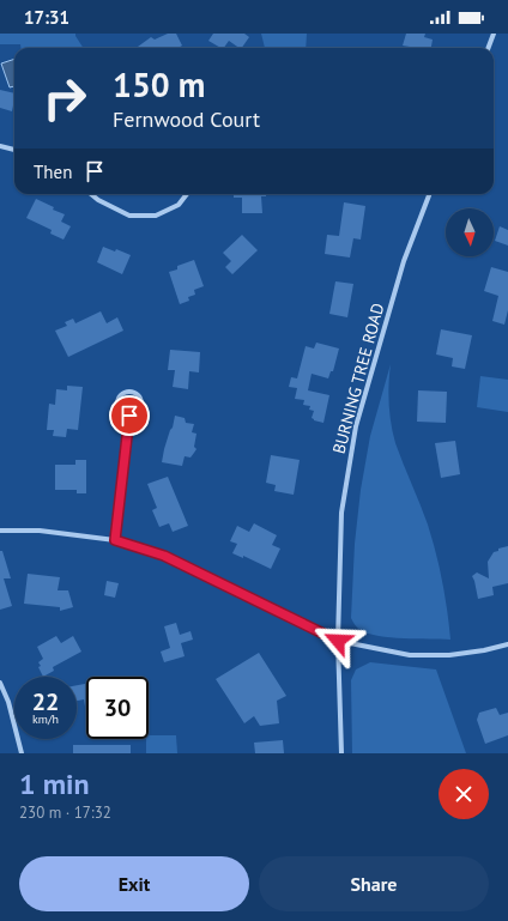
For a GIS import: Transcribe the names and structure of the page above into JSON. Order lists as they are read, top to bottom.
{
  "streets": {
    "street": ["BURNING TREE ROAD"]
  },
  "north": "bottom",
  "page": {
    "status": "17:31",
    "turn": ["150 m", "Fernwood Court"],
    "then": "Then",
    "speed": "22 km/h",
    "limit": "30",
    "heading": ["1 min", "230 m · 17:32"],
    "buttons": ["Exit", "Share"]
  }
}
